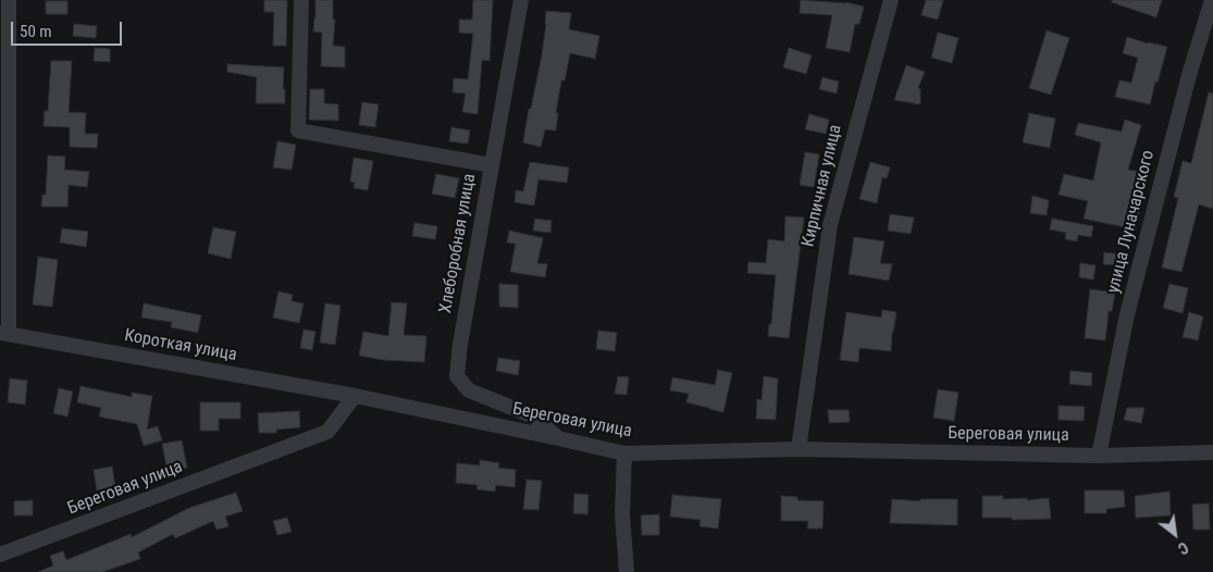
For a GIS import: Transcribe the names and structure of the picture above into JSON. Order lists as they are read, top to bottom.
{
  "streets": {
    "street": [
      "Кирпичная улица",
      "улица Луначарского",
      "Хлеборобная улица",
      "Короткая улица",
      "Береговая улица"
    ]
  },
  "crossings": [
    ["Кирпичная улица", "Береговая улица"],
    ["улица Луначарского", "Береговая улица"],
    ["Хлеборобная улица", "Береговая улица"],
    ["Короткая улица", "Береговая улица"]
  ],
  "scale_bar": "50 m",
  "north": "bottom right"
}
